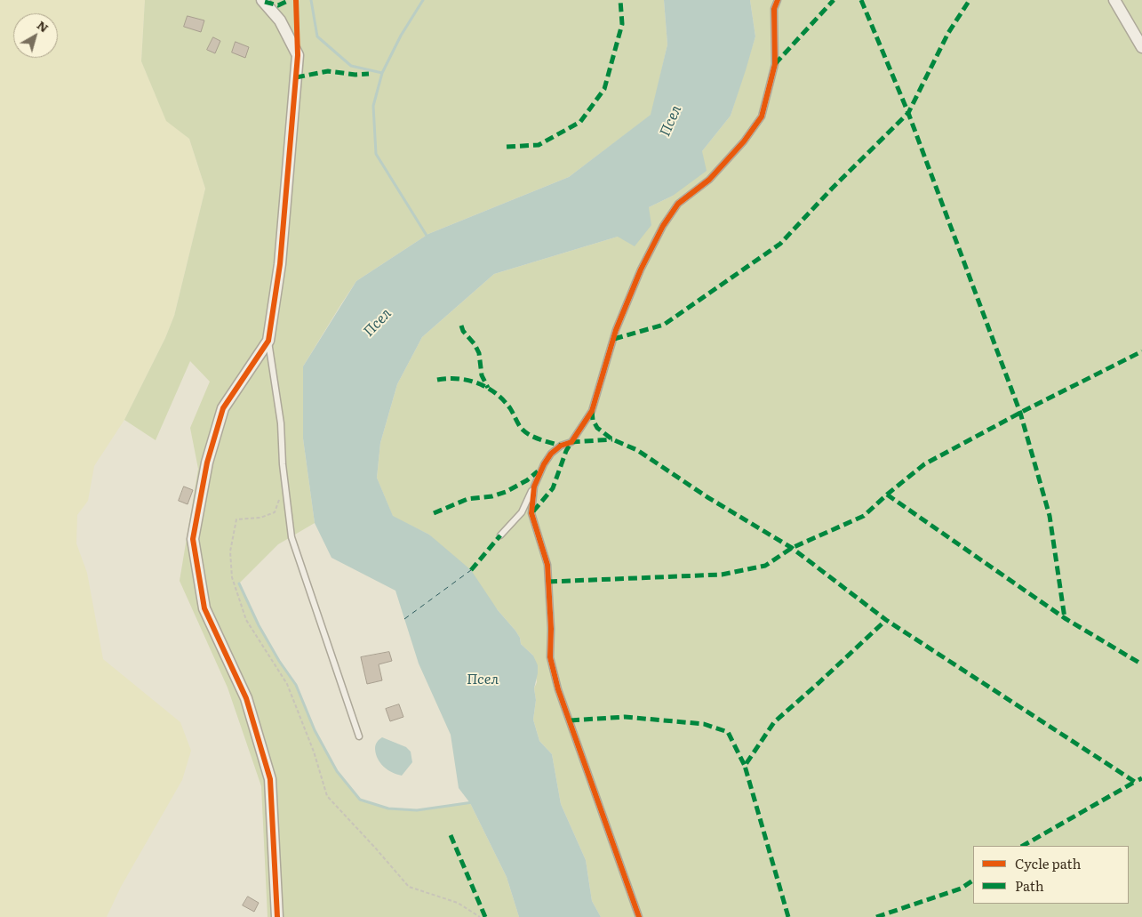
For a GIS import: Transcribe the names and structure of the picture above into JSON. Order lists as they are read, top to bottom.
{
  "water": ["Псел"],
  "legend": ["Cycle path", "Path"],
  "north": "top right"
}
